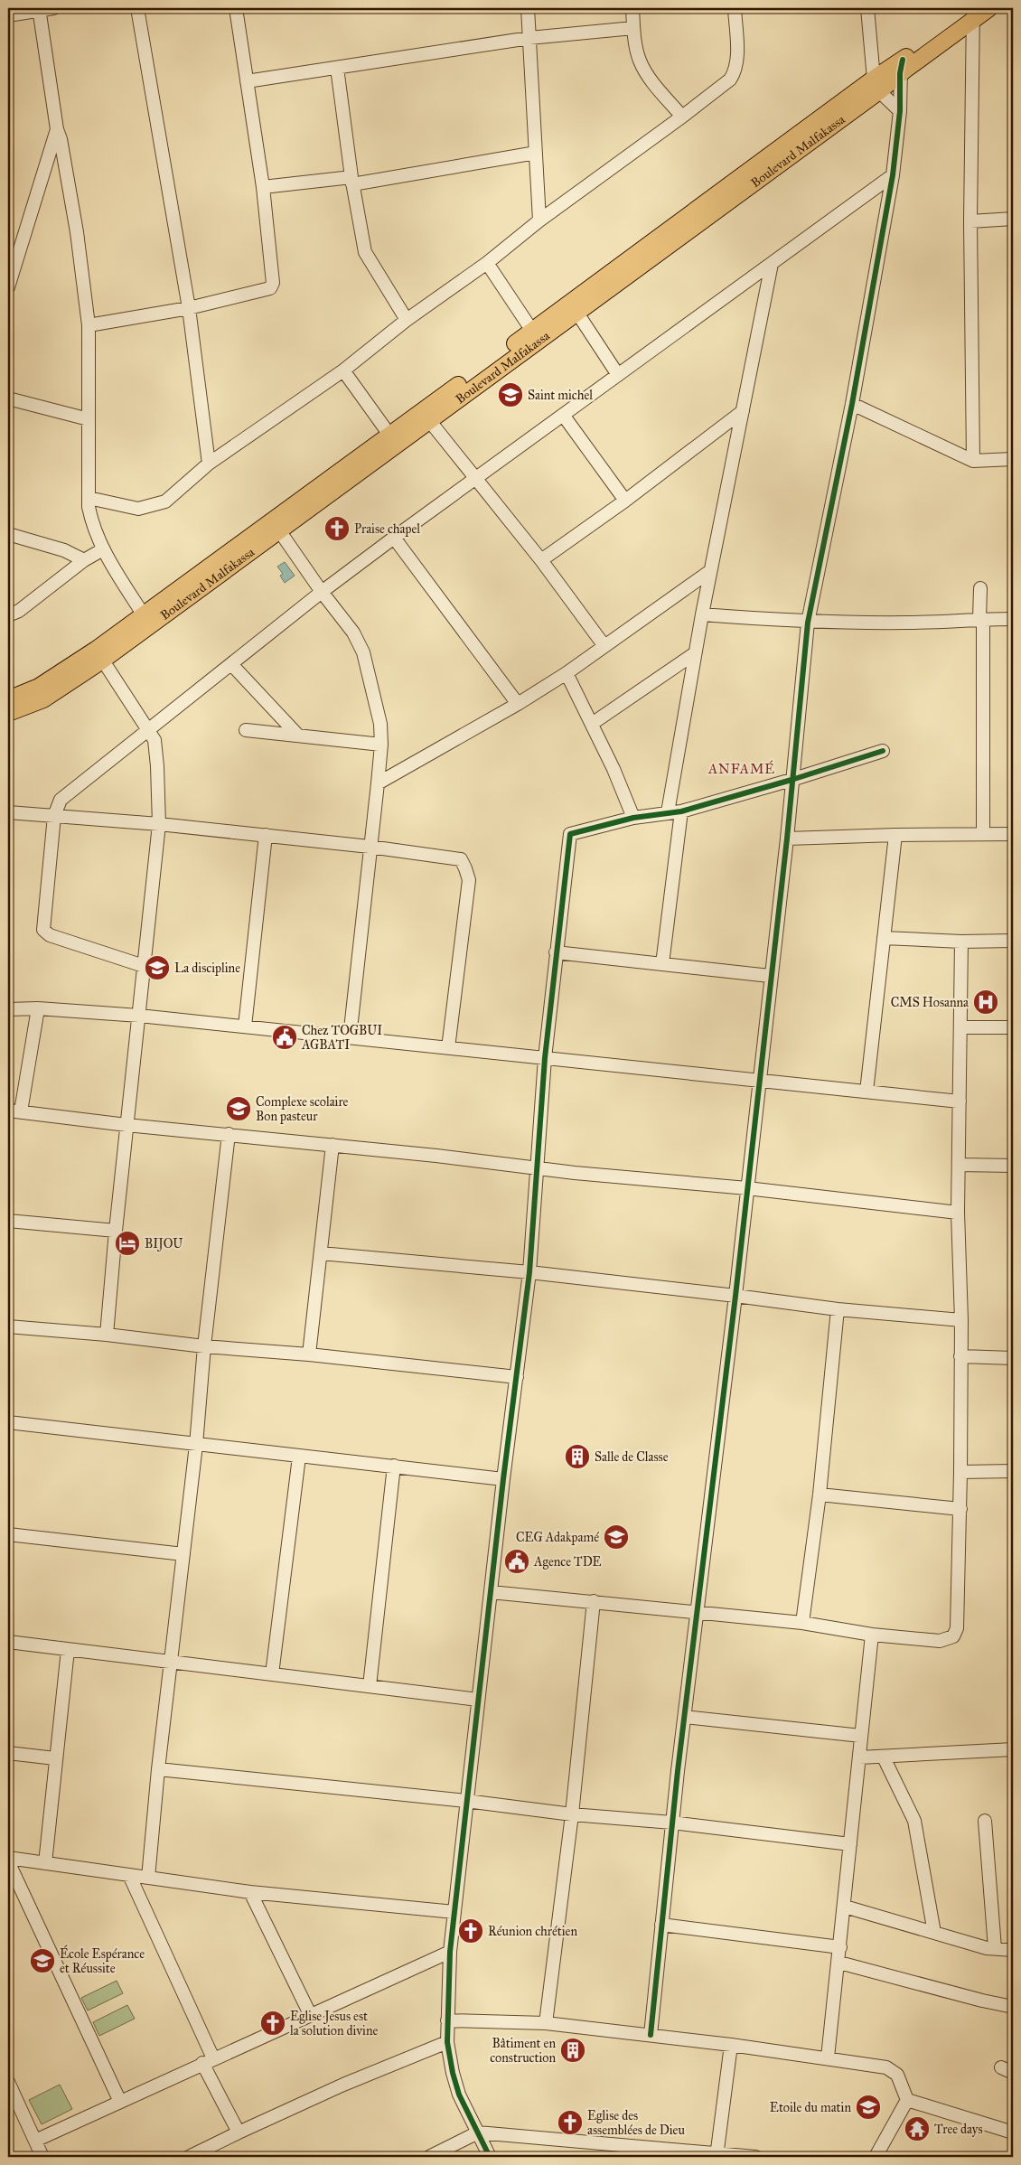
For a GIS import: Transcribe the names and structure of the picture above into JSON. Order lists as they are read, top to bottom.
{
  "streets": {
    "main road": ["Boulevard Malfakassa"]
  },
  "districts": ["ANFAMÉ"],
  "places": {
    "school or university": [
      "Saint michel",
      "La discipline",
      "Complexe scolaire Bon pasteur",
      "CEG Adakpamé",
      "École Espérance et Réussite",
      "Etoile du matin"
    ],
    "church": [
      "Praise chapel",
      "Réunion chrétien",
      "Eglise Jesus est la solution divine",
      "Eglise des assemblées de Dieu"
    ],
    "hospital": ["CMS Hosanna"],
    "public building": ["Chez TOGBUI AGBATI", "Agence TDE"],
    "hotel": ["BIJOU"],
    "building": ["Salle de Classe", "Bâtiment en construction"],
    "temple": ["Tree days"]
  }
}
